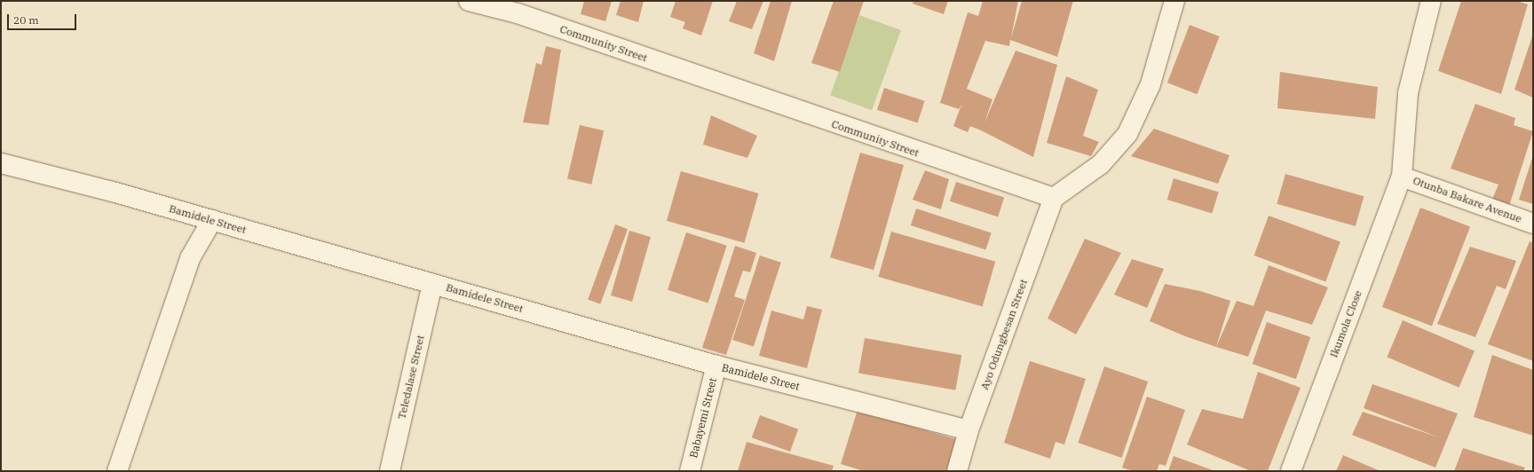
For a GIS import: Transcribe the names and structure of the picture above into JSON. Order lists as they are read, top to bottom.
{
  "streets": {
    "street": [
      "Community Street",
      "Otunba Bakare Avenue",
      "Bamidele Street",
      "Ikumola Close",
      "Ayo Odungbesan Street",
      "Teledalase Street",
      "Babayemi Street"
    ]
  },
  "crossings": [
    ["Community Street", "Ayo Odungbesan Street"],
    ["Otunba Bakare Avenue", "Ikumola Close"],
    ["Bamidele Street", "Ayo Odungbesan Street"],
    ["Bamidele Street", "Teledalase Street"],
    ["Bamidele Street", "Babayemi Street"]
  ],
  "scale_bar": "20 m"
}
